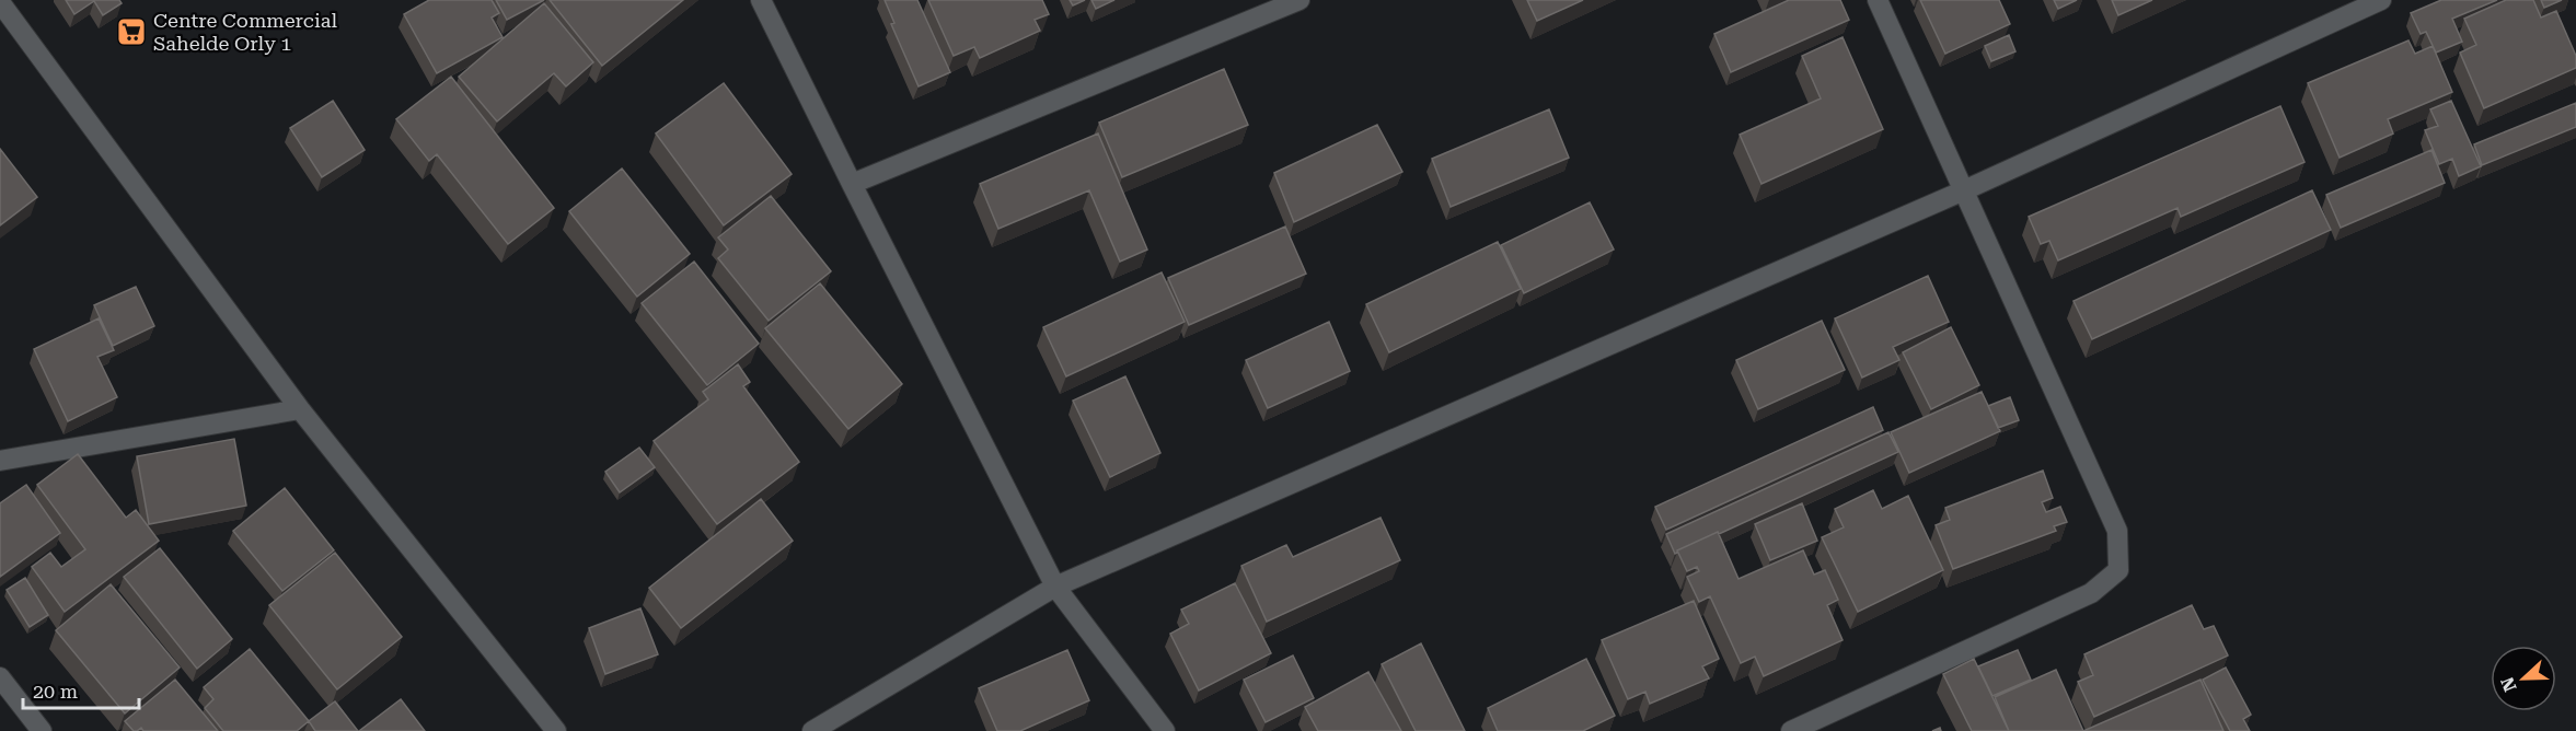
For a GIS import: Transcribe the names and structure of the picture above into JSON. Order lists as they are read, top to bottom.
{
  "places": {
    "supermarket": ["Centre Commercial Sahelde Orly 1"]
  },
  "scale_bar": "20 m",
  "north": "left"
}
